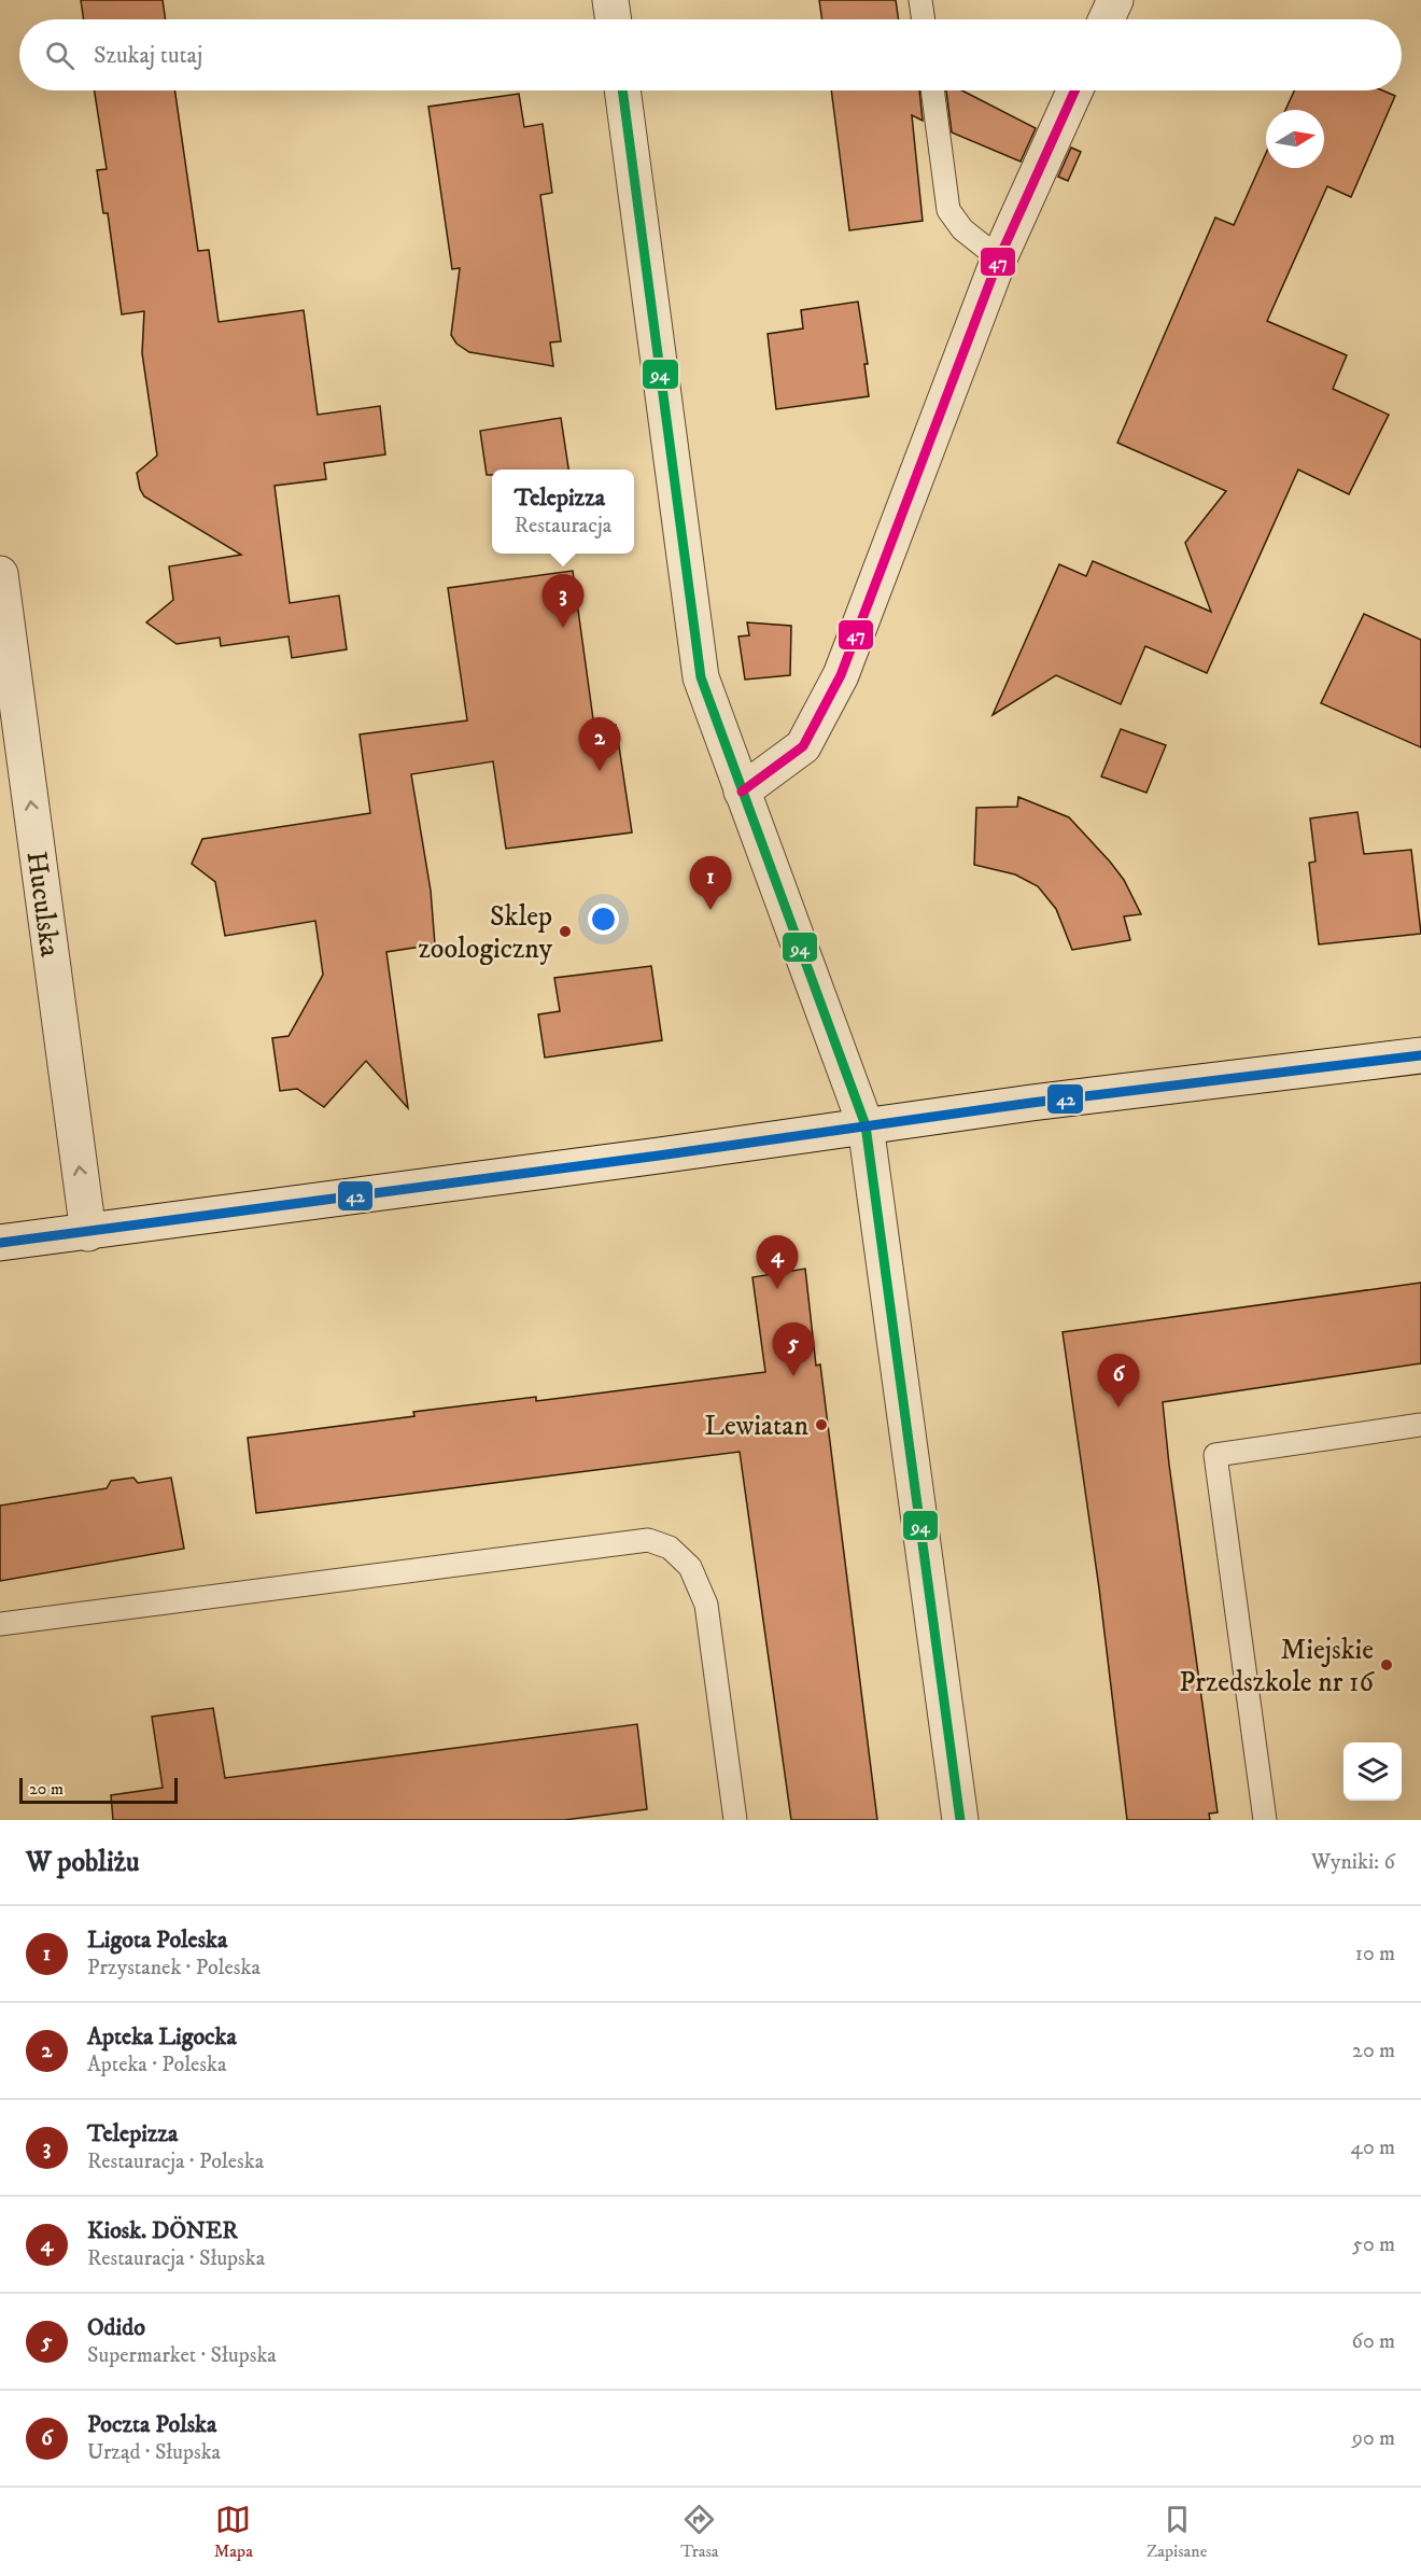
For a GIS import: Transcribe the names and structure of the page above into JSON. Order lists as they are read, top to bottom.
{
  "streets": {
    "street": ["Huculska"]
  },
  "one_way": ["Huculska"],
  "places": ["Sklep zoologiczny", "Lewiatan", "Miejskie Przedszkole nr 16"],
  "lines": ["transit line 94", "transit line 47", "transit line 42"],
  "scale_bar": "20 m",
  "north": "right",
  "page": {
    "search": "Szukaj tutaj",
    "popup": ["Telepizza", "Restauracja"],
    "pins": [
      "3",
      "2",
      "1",
      "4",
      "5",
      "6"
    ],
    "scale": "20 m",
    "heading": ["W pobliżu", "Wyniki: 6"],
    "list": [
      {
        "mark": "1",
        "name": "Ligota Poleska",
        "note": "Przystanek · Poleska",
        "value": "10 m"
      },
      {
        "mark": "2",
        "name": "Apteka Ligocka",
        "note": "Apteka · Poleska",
        "value": "20 m"
      },
      {
        "mark": "3",
        "name": "Telepizza",
        "note": "Restauracja · Poleska",
        "value": "40 m"
      },
      {
        "mark": "4",
        "name": "Kiosk. DÖNER",
        "note": "Restauracja · Słupska",
        "value": "50 m"
      },
      {
        "mark": "5",
        "name": "Odido",
        "note": "Supermarket · Słupska",
        "value": "60 m"
      },
      {
        "mark": "6",
        "name": "Poczta Polska",
        "note": "Urząd · Słupska",
        "value": "90 m"
      }
    ],
    "nav": ["Mapa", "Trasa", "Zapisane"]
  }
}
